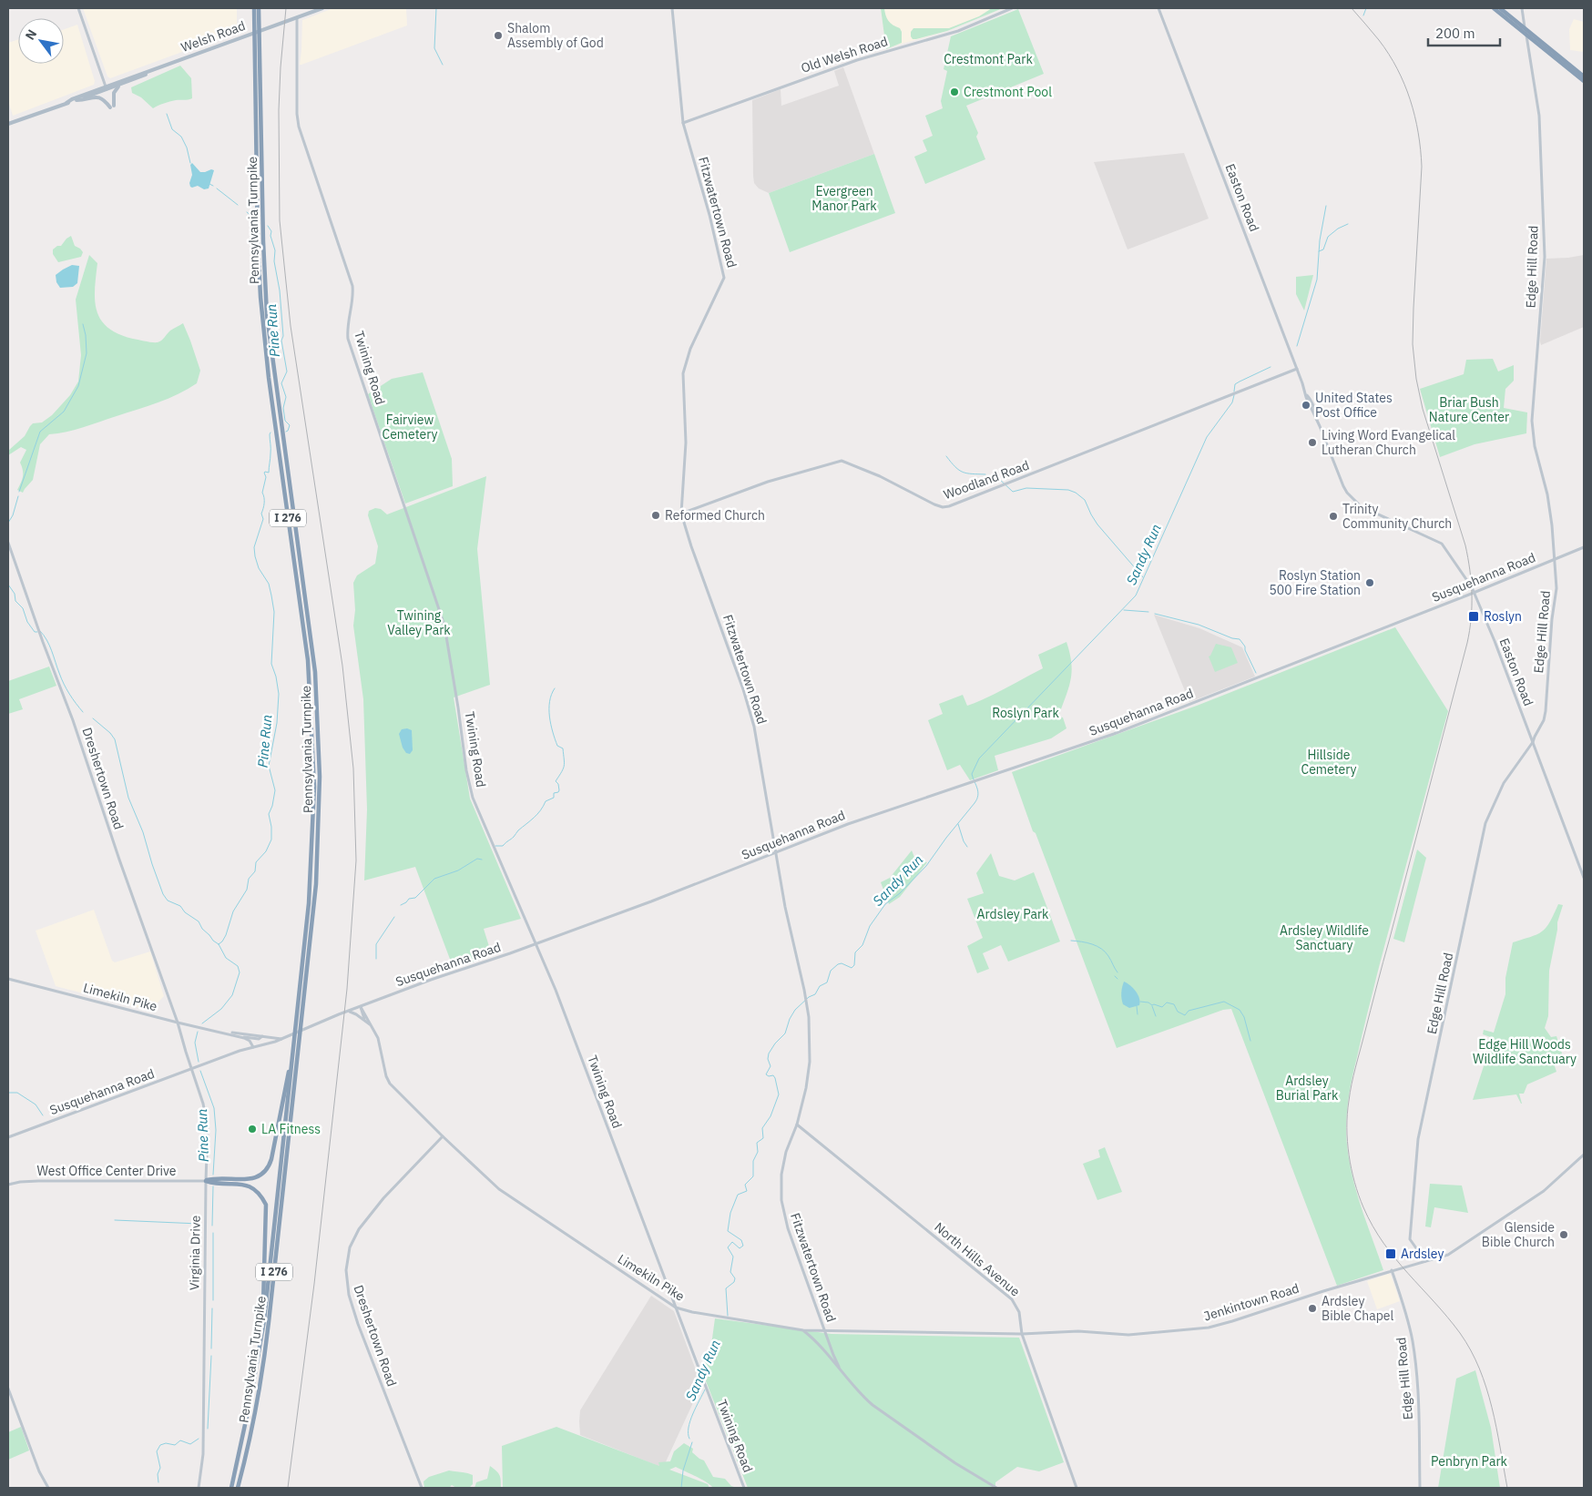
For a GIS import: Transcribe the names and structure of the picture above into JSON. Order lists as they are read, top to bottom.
{
  "streets": {
    "highway": ["Pennsylvania Turnpike", "I 276"],
    "main road": ["Welsh Road"],
    "street": [
      "Old Welsh Road",
      "Easton Road",
      "Fitzwatertown Road",
      "Edge Hill Road",
      "Twining Road",
      "Woodland Road",
      "Susquehanna Road",
      "Dreshertown Road",
      "Limekiln Pike",
      "West Office Center Drive",
      "Virginia Drive",
      "North Hills Avenue",
      "Jenkintown Road"
    ]
  },
  "crossings": [
    ["Welsh Road", "Twining Road"],
    ["Old Welsh Road", "Fitzwatertown Road"],
    ["Easton Road", "Edge Hill Road"],
    ["Easton Road", "Woodland Road"],
    ["Easton Road", "Susquehanna Road"],
    ["Fitzwatertown Road", "Woodland Road"],
    ["Fitzwatertown Road", "Susquehanna Road"],
    ["Fitzwatertown Road", "North Hills Avenue"],
    ["Fitzwatertown Road", "Jenkintown Road"],
    ["Edge Hill Road", "Susquehanna Road"],
    ["Edge Hill Road", "Jenkintown Road"],
    ["Twining Road", "Susquehanna Road"],
    ["Twining Road", "Limekiln Pike"],
    ["Susquehanna Road", "Limekiln Pike"],
    ["Susquehanna Road", "Virginia Drive"],
    ["Dreshertown Road", "Limekiln Pike"],
    ["Dreshertown Road", "Virginia Drive"],
    ["Limekiln Pike", "Virginia Drive"],
    ["Limekiln Pike", "Jenkintown Road"],
    ["West Office Center Drive", "Virginia Drive"],
    ["North Hills Avenue", "Jenkintown Road"]
  ],
  "water": ["Pine Run", "Sandy Run"],
  "parks": [
    "Crestmont Park",
    "Evergreen Manor Park",
    "Briar Bush Nature Center",
    "Fairview Cemetery",
    "Twining Valley Park",
    "Roslyn Park",
    "Hillside Cemetery",
    "Ardsley Park",
    "Ardsley Wildlife Sanctuary",
    "Edge Hill Woods Wildlife Sanctuary",
    "Ardsley Burial Park",
    "Penbryn Park"
  ],
  "places": {
    "other": [
      "Shalom Assembly of God",
      "Crestmont Pool",
      "United States Post Office",
      "Living Word Evangelical Lutheran Church",
      "Reformed Church",
      "Trinity Community Church",
      "Roslyn Station 500 Fire Station",
      "LA Fitness",
      "Glenside Bible Church",
      "Ardsley Bible Chapel"
    ],
    "transit": ["Roslyn", "Ardsley"]
  },
  "scale_bar": "200 m",
  "north": "top left"
}
